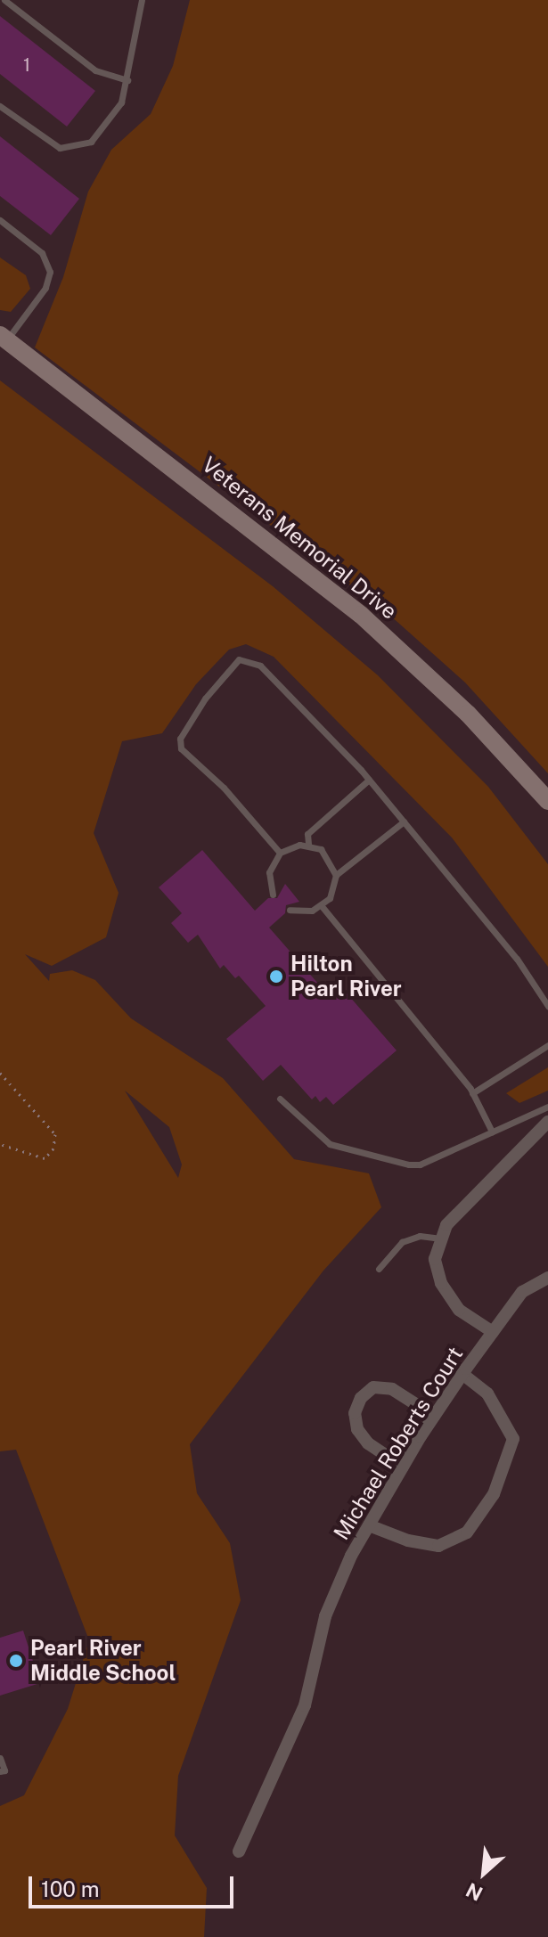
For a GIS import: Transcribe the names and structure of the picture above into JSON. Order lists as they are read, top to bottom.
{
  "streets": {
    "street": ["Veterans Memorial Drive", "Michael Roberts Court"]
  },
  "places": ["Hilton Pearl River", "Pearl River Middle School"],
  "house_numbers": ["1"],
  "scale_bar": "100 m",
  "north": "bottom left"
}
